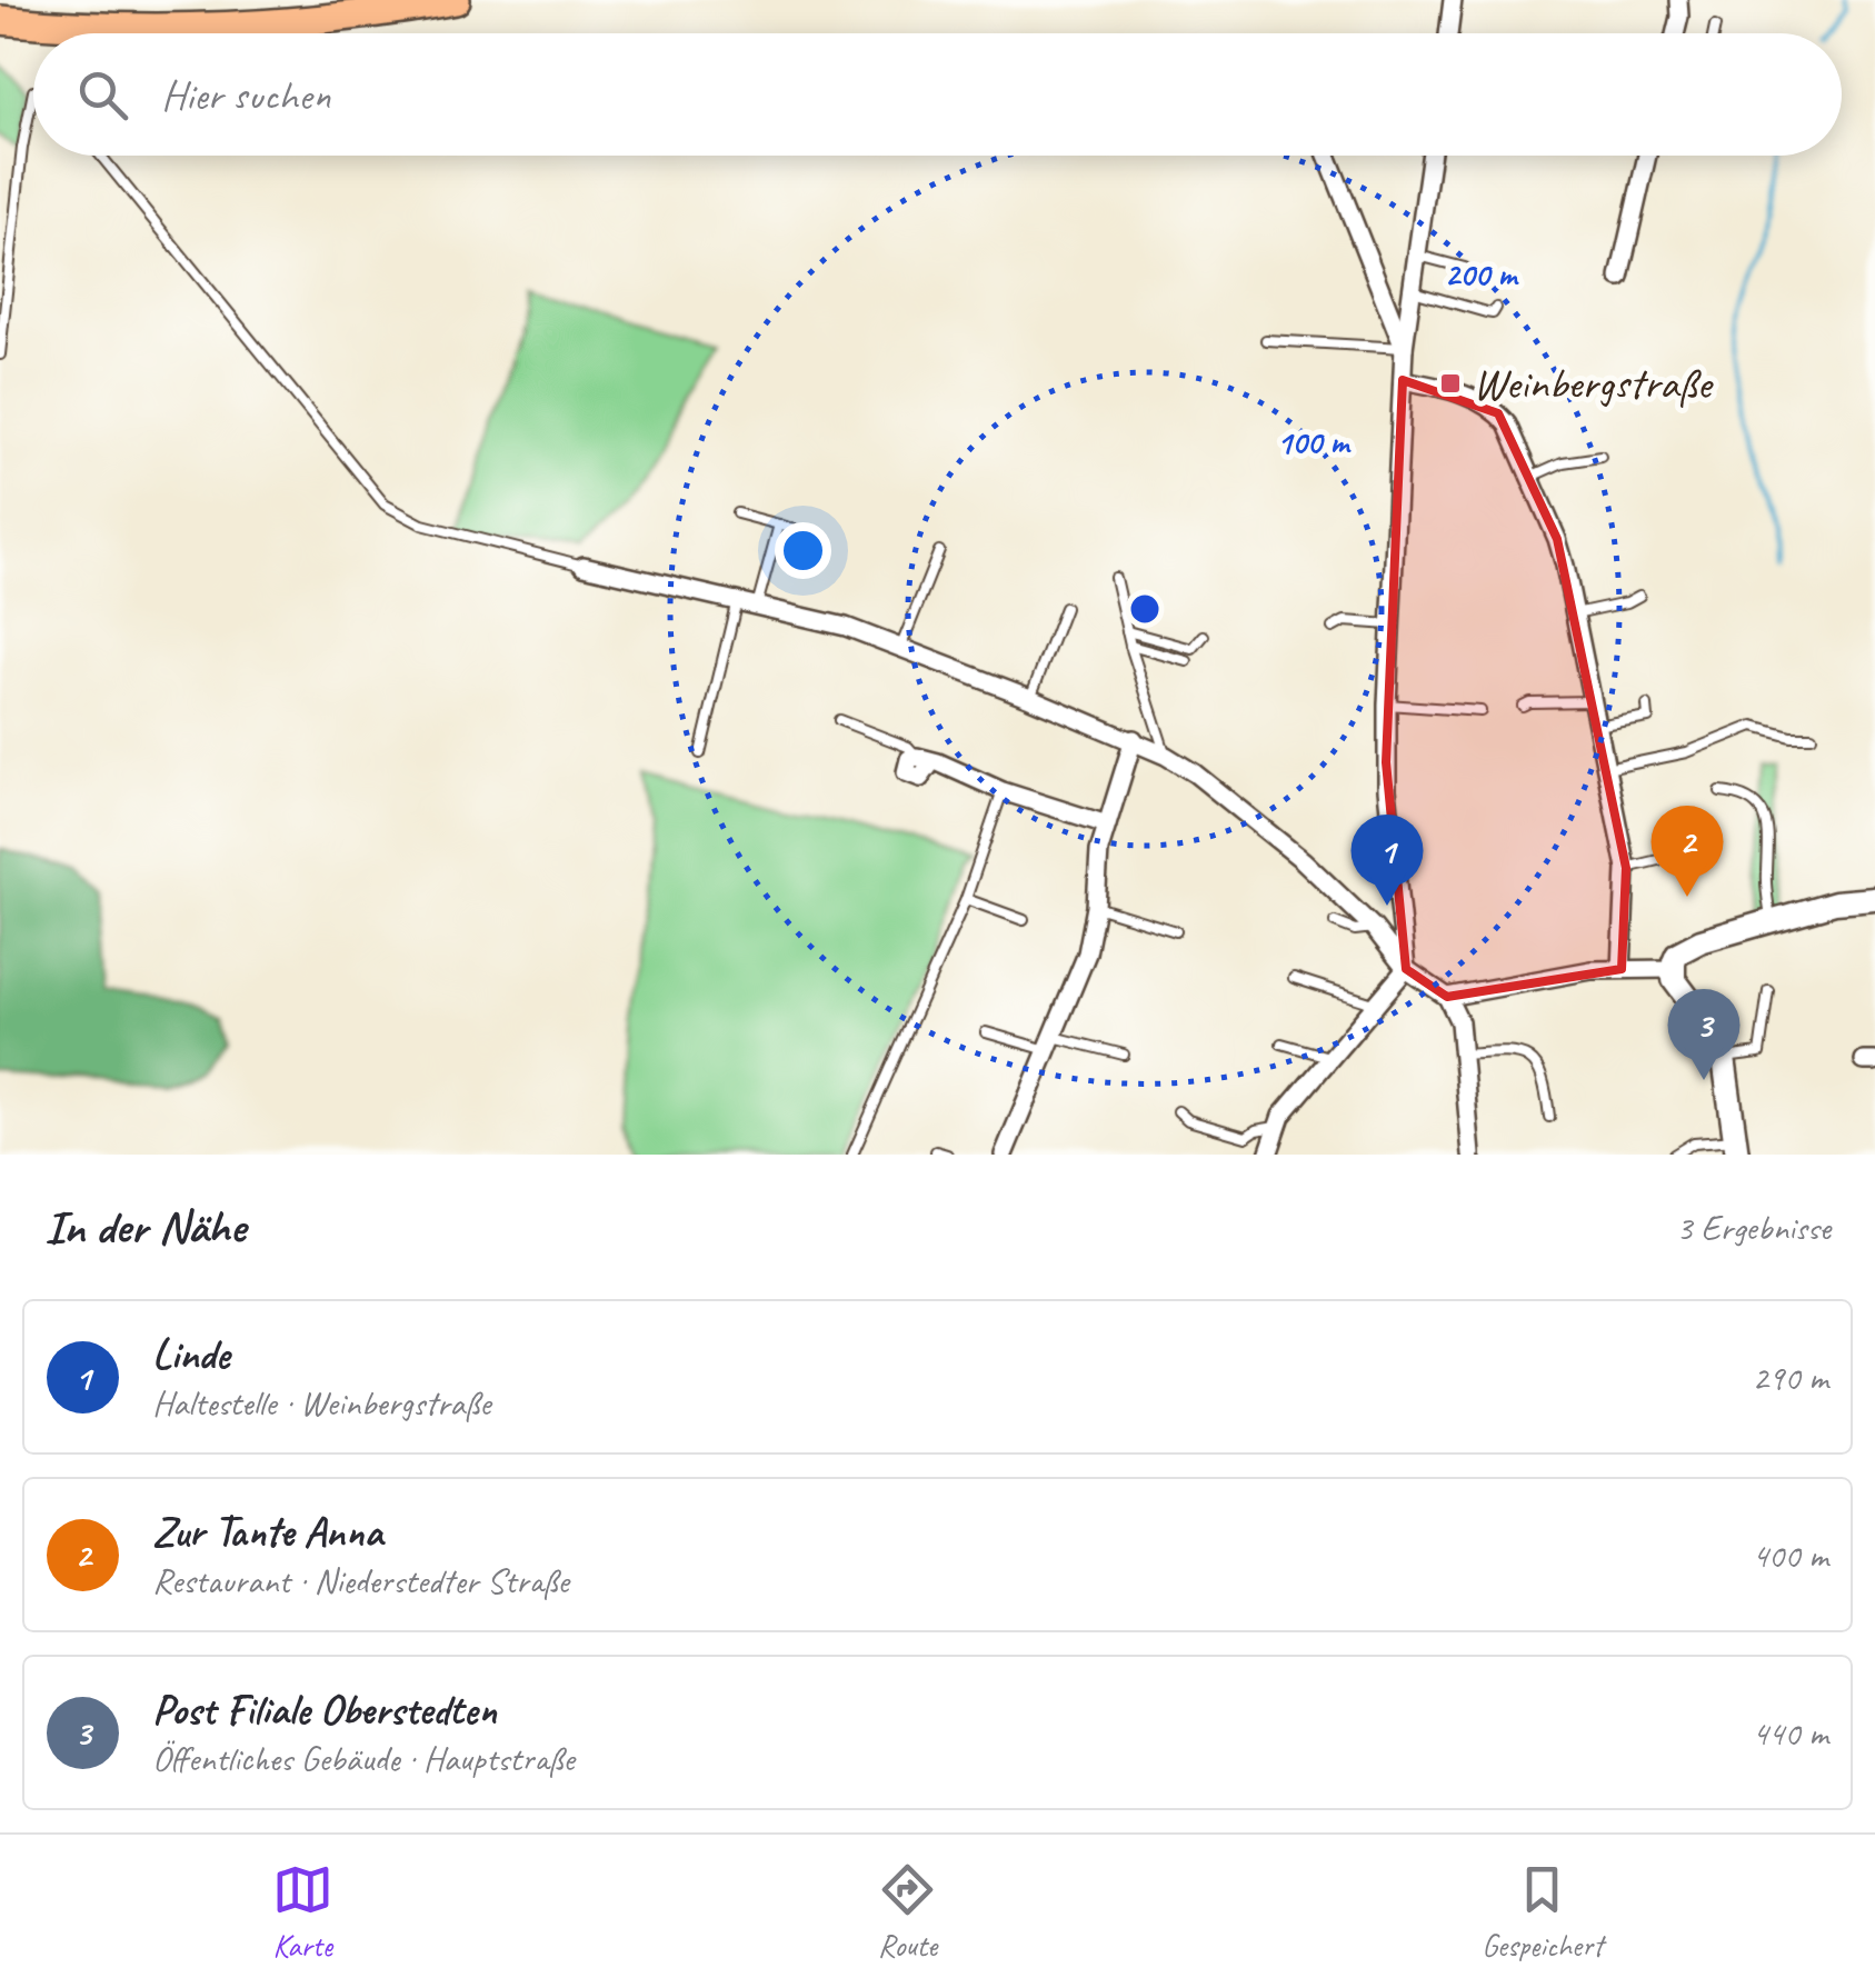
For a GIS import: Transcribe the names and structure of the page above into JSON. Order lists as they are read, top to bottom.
{
  "places": {
    "transit": ["Weinbergstraße"]
  },
  "page": {
    "search": "Hier suchen",
    "pins": ["2", "1", "3"],
    "heading": ["In der Nähe", "3 Ergebnisse"],
    "list": [
      {
        "mark": "1",
        "name": "Linde",
        "note": "Haltestelle · Weinbergstraße",
        "value": "290 m"
      },
      {
        "mark": "2",
        "name": "Zur Tante Anna",
        "note": "Restaurant · Niederstedter Straße",
        "value": "400 m"
      },
      {
        "mark": "3",
        "name": "Post Filiale Oberstedten",
        "note": "Öffentliches Gebäude · Hauptstraße",
        "value": "440 m"
      }
    ],
    "nav": ["Karte", "Route", "Gespeichert"]
  },
  "rings": ["200 m", "100 m"]
}
